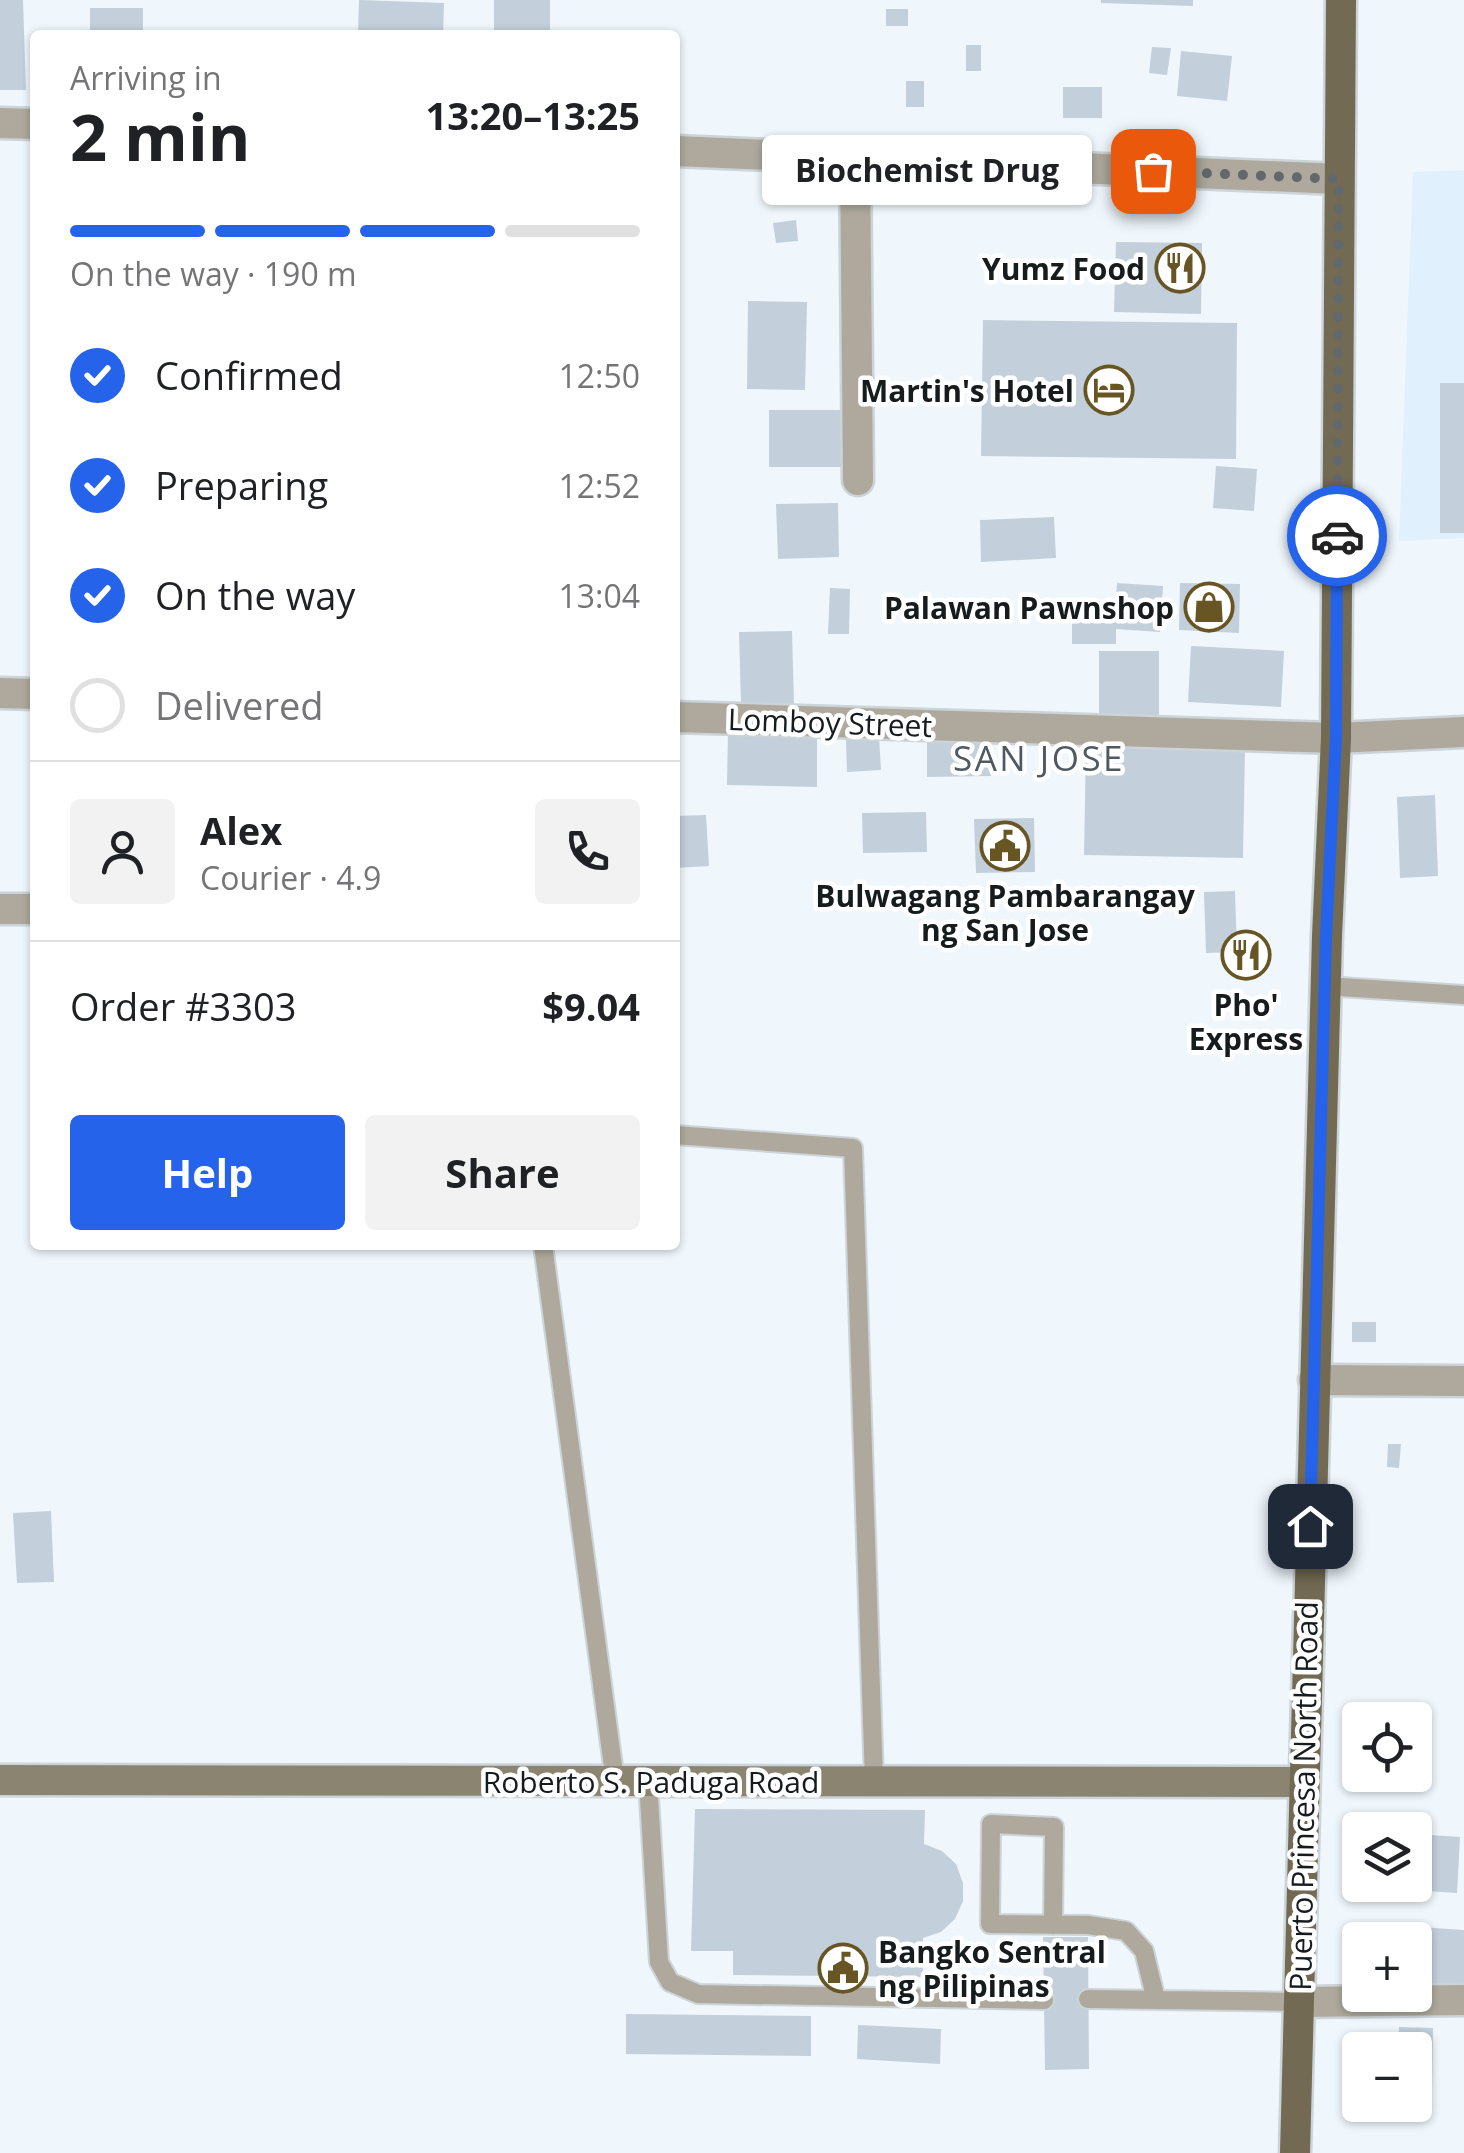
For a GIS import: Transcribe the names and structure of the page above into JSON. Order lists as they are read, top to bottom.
{
  "streets": {
    "main road": ["Puerto Princesa North Road"],
    "street": ["Lomboy Street", "Roberto S. Paduga Road"]
  },
  "crossings": [
    ["Lomboy Street", "Puerto Princesa North Road"],
    ["Roberto S. Paduga Road", "Puerto Princesa North Road"]
  ],
  "districts": ["SAN JOSE"],
  "places": {
    "other": ["Biochemist Drug"],
    "restaurant": ["Yumz Food", "Pho' Express"],
    "hotel": ["Martin's Hotel"],
    "shop": ["Palawan Pawnshop"],
    "public building": ["Bulwagang Pambarangay ng San Jose", "Bangko Sentral ng Pilipinas"]
  },
  "page": {
    "heading": ["2 min", "Arriving in", "13:20–13:25"],
    "panel": [
      "Alex",
      "Courier · 4.9",
      "Order #3303",
      "$9.04"
    ],
    "bubble": "Biochemist Drug",
    "bar": "On the way · 190 m",
    "list": [
      ["Confirmed", "12:50"],
      ["Preparing", "12:52"],
      ["On the way", "13:04"],
      "Delivered"
    ],
    "buttons": ["Help", "Share"],
    "map_buttons": ["+", "−"]
  }
}
